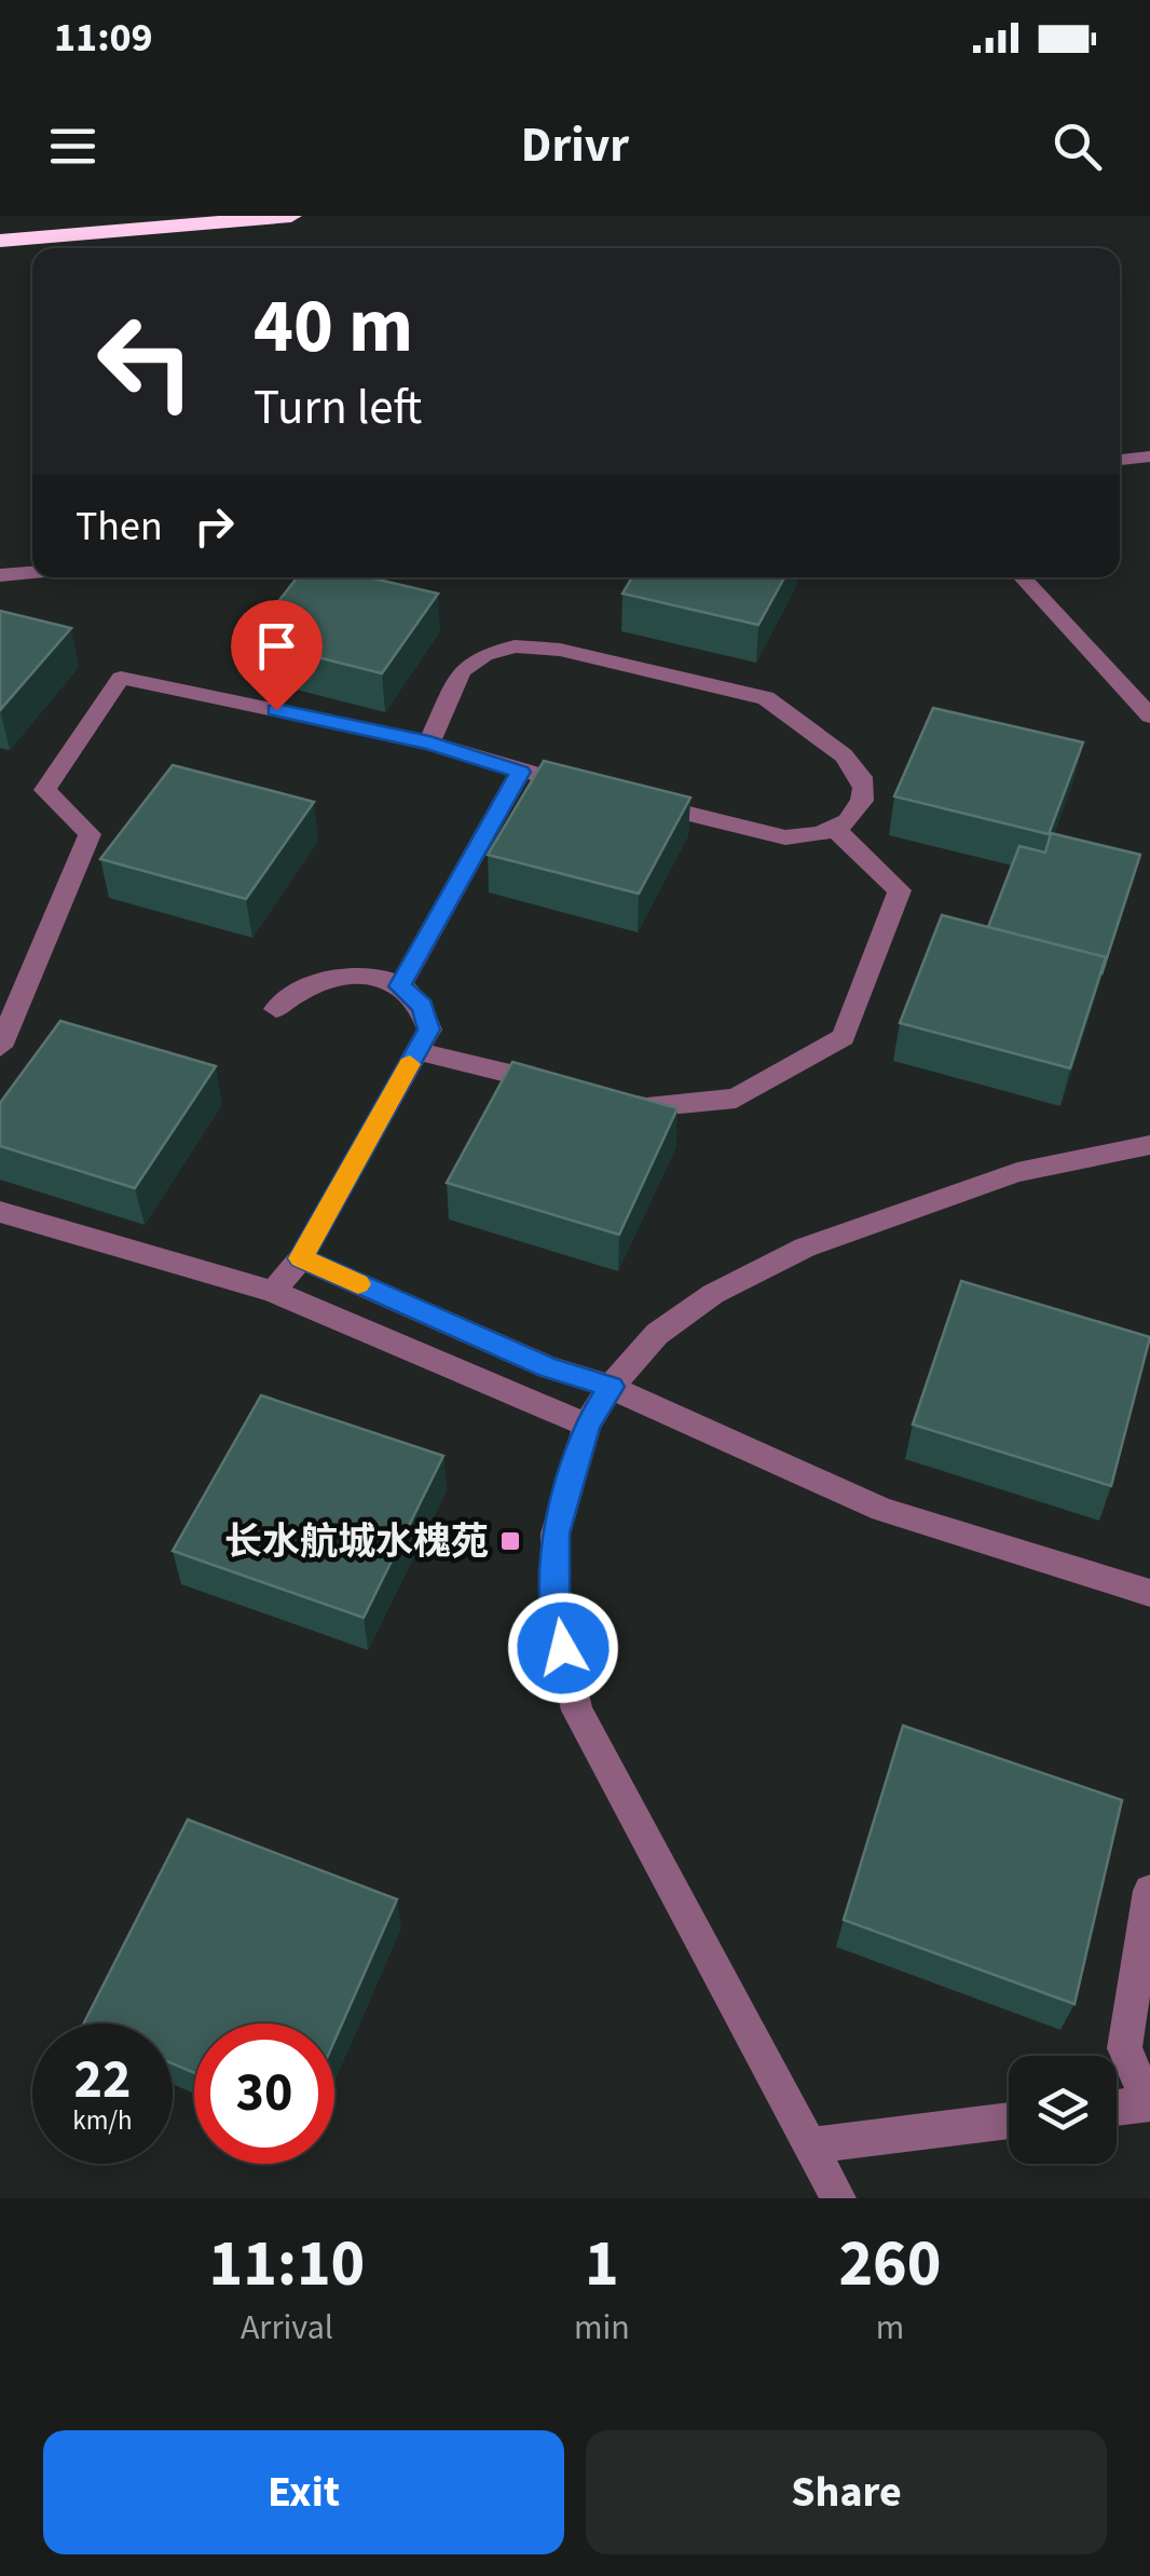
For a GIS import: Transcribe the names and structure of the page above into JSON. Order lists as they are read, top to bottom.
{
  "places": {
    "transit": ["长水航城水槐苑"]
  },
  "page": {
    "status": "11:09",
    "header": "Drivr",
    "turn": ["40 m", "Turn left"],
    "then": "Then",
    "speed": "22 km/h",
    "limit": "30",
    "eta": [
      "11:10",
      "Arrival",
      "1",
      "min",
      "260",
      "m"
    ],
    "buttons": ["Exit", "Share"]
  }
}
